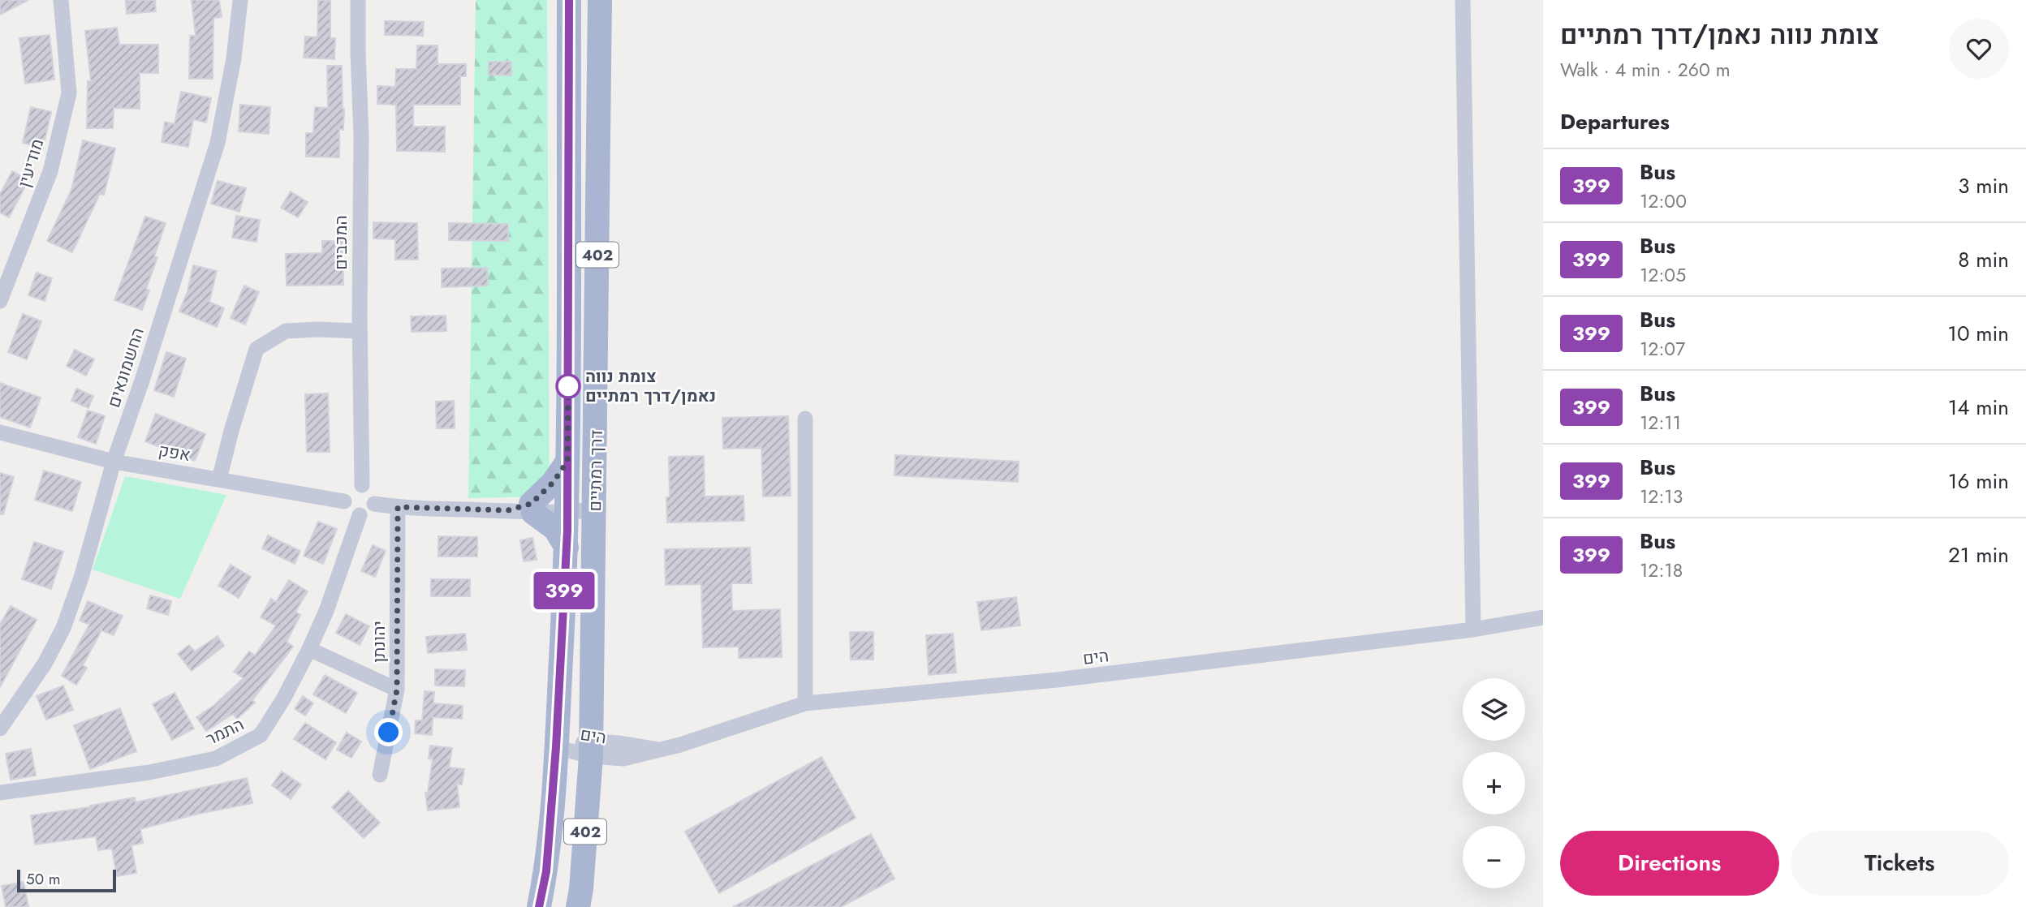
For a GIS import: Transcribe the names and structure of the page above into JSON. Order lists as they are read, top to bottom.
{
  "streets": {
    "main road": ["402", "דרך רמתיים"],
    "street": [
      "מודיעין",
      "המכבים",
      "החשמונאים",
      "אפק",
      "יהונתן",
      "הים",
      "התמר"
    ]
  },
  "crossings": [
    ["המכבים", "אפק"],
    ["המכבים", "התמר"],
    ["החשמונאים", "אפק"],
    ["אפק", "התמר"],
    ["דרך רמתיים", "הים"]
  ],
  "places": ["צומת נווה נאמן/דרך רמתיים"],
  "lines": ["bus line 399"],
  "scale_bar": "50 m",
  "page": {
    "on_map": "399",
    "heading": [
      ["צומת נווה נאמן/דרך רמתיים", "Walk · 4 min · 260 m"],
      "Departures"
    ],
    "list": [
      {
        "mark": "399",
        "name": "Bus",
        "note": "12:00",
        "value": "3 min"
      },
      {
        "mark": "399",
        "name": "Bus",
        "note": "12:05",
        "value": "8 min"
      },
      {
        "mark": "399",
        "name": "Bus",
        "note": "12:07",
        "value": "10 min"
      },
      {
        "mark": "399",
        "name": "Bus",
        "note": "12:11",
        "value": "14 min"
      },
      {
        "mark": "399",
        "name": "Bus",
        "note": "12:13",
        "value": "16 min"
      },
      {
        "mark": "399",
        "name": "Bus",
        "note": "12:18",
        "value": "21 min"
      }
    ],
    "map_buttons": ["+", "−"],
    "buttons": ["Directions", "Tickets"],
    "scale": "50 m"
  }
}
